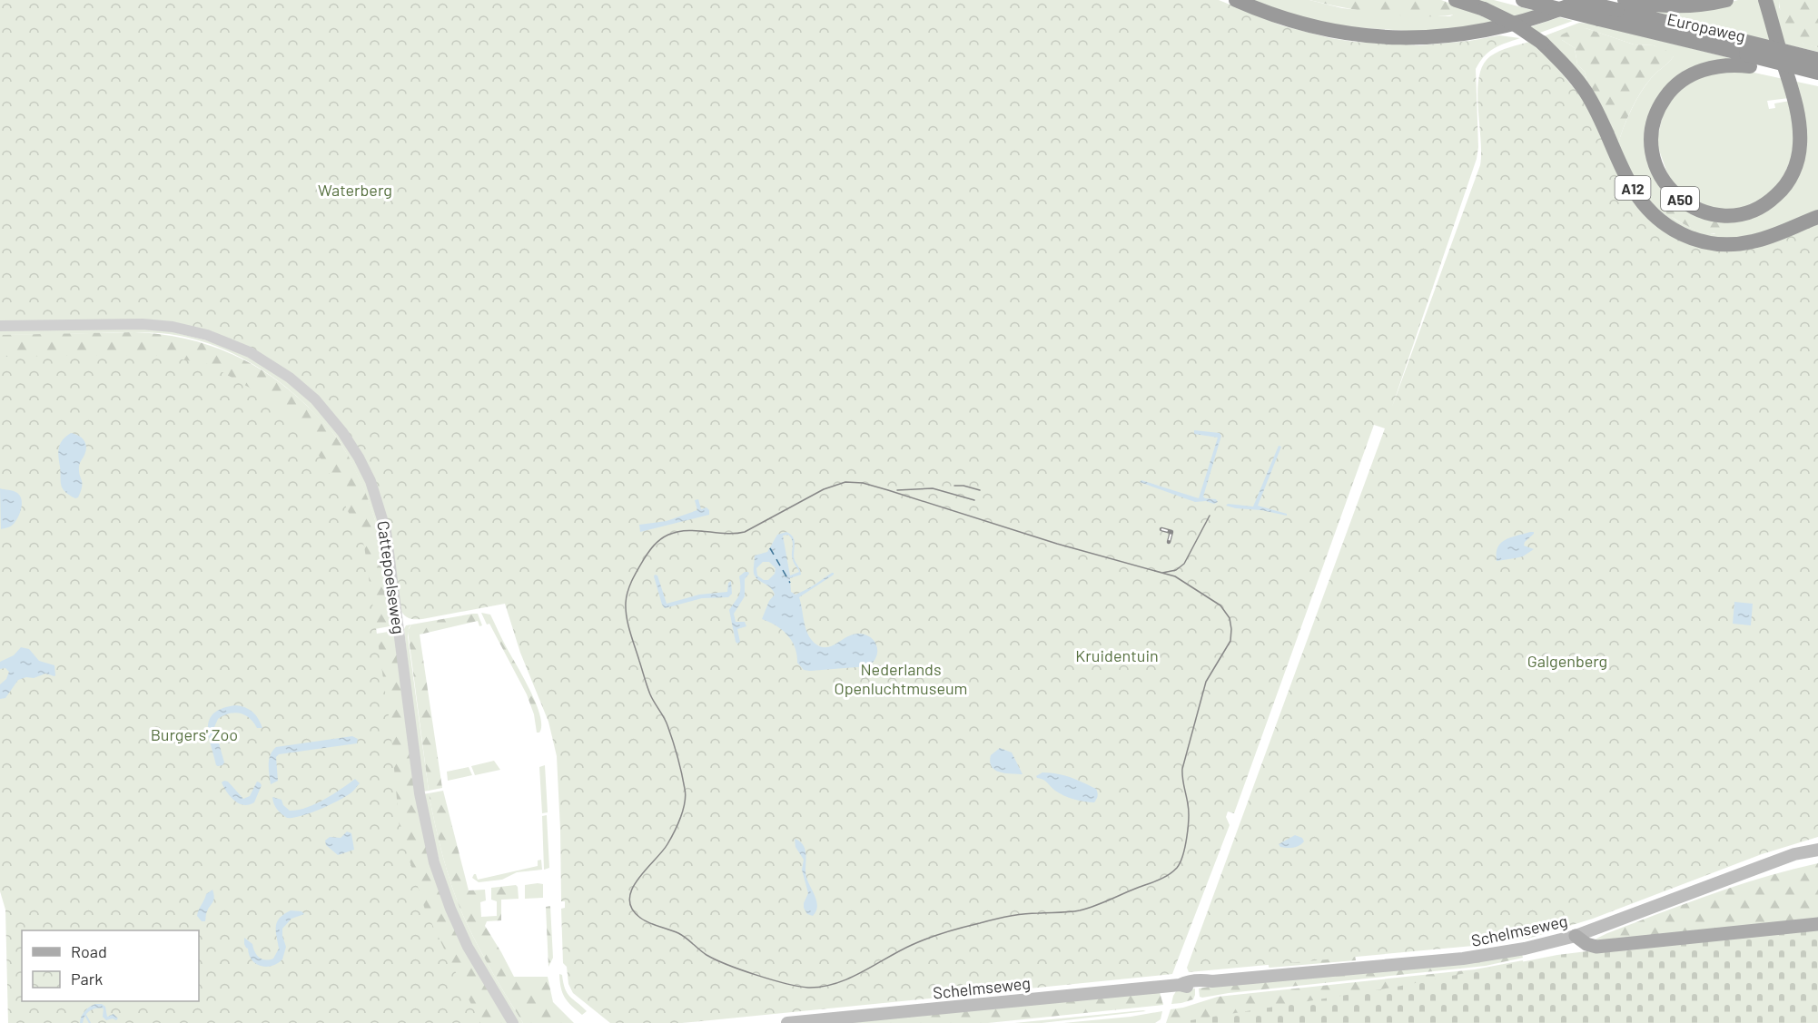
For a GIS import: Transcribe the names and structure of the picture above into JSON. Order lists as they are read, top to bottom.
{
  "streets": {
    "highway": ["Europaweg", "A12", "A50"],
    "main road": ["Schelmseweg"],
    "street": ["Cattepoelseweg"]
  },
  "crossings": [
    ["Europaweg", "A50"]
  ],
  "parks": [
    "Waterberg",
    "Kruidentuin",
    "Galgenberg",
    "Nederlands Openluchtmuseum",
    "Burgers' Zoo"
  ],
  "legend": ["Road", "Park"]
}
